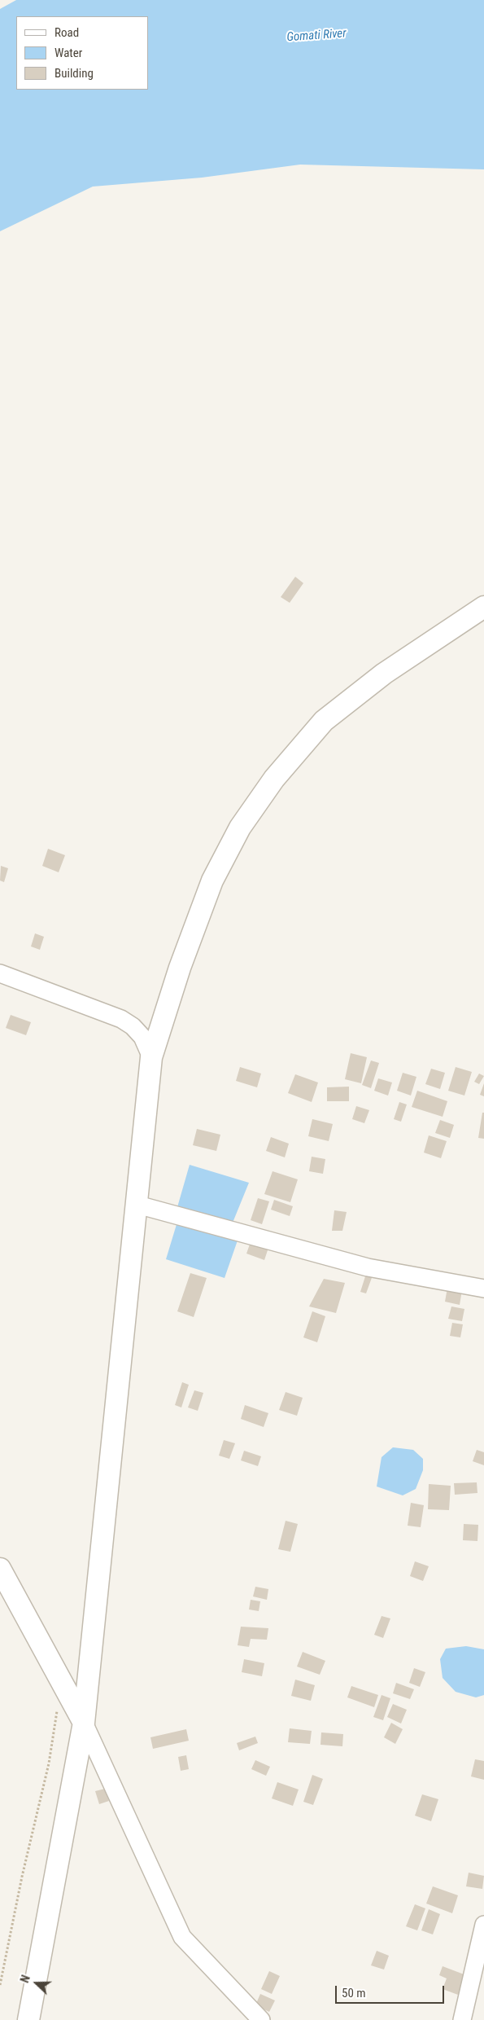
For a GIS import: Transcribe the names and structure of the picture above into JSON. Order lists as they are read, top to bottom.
{
  "water": ["Gomati River"],
  "legend": ["Road", "Water", "Building"],
  "scale_bar": "50 m",
  "north": "left"
}
